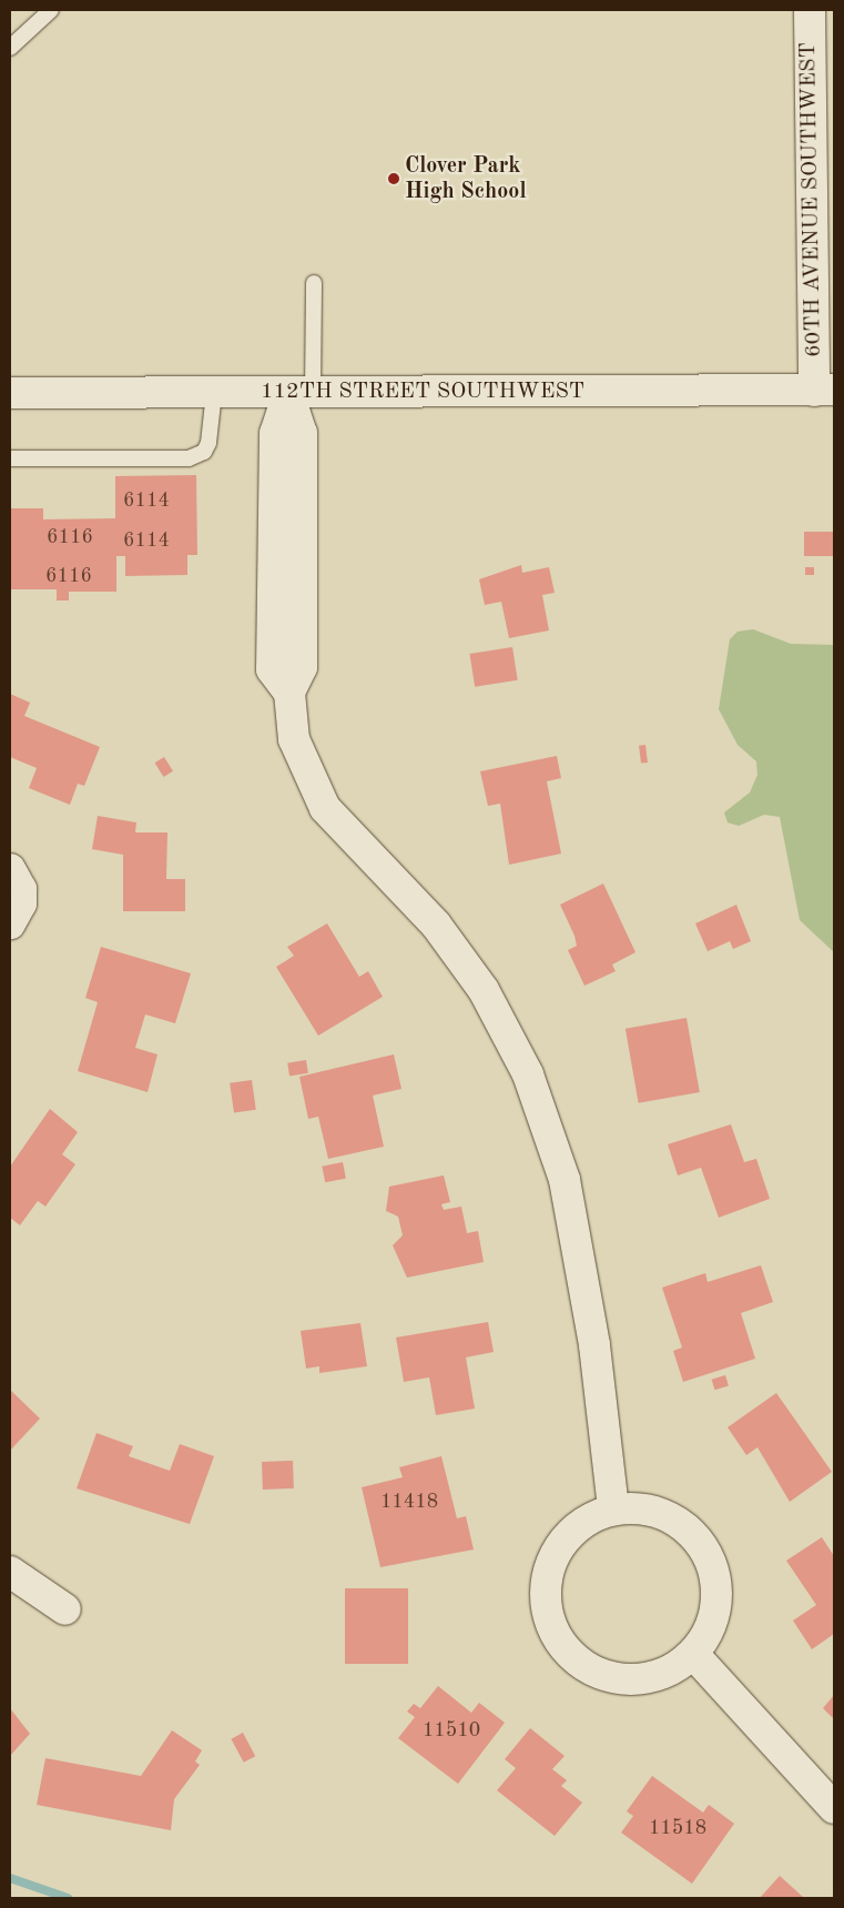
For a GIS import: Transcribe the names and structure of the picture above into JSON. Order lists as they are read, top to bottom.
{
  "streets": {
    "street": ["60TH AVENUE SOUTHWEST", "112TH STREET SOUTHWEST"]
  },
  "crossings": [
    ["60TH AVENUE SOUTHWEST", "112TH STREET SOUTHWEST"]
  ],
  "places": ["Clover Park High School"],
  "house_numbers": [
    "6114",
    "6116",
    "6114",
    "6116",
    "11418",
    "11510",
    "11518"
  ]
}
